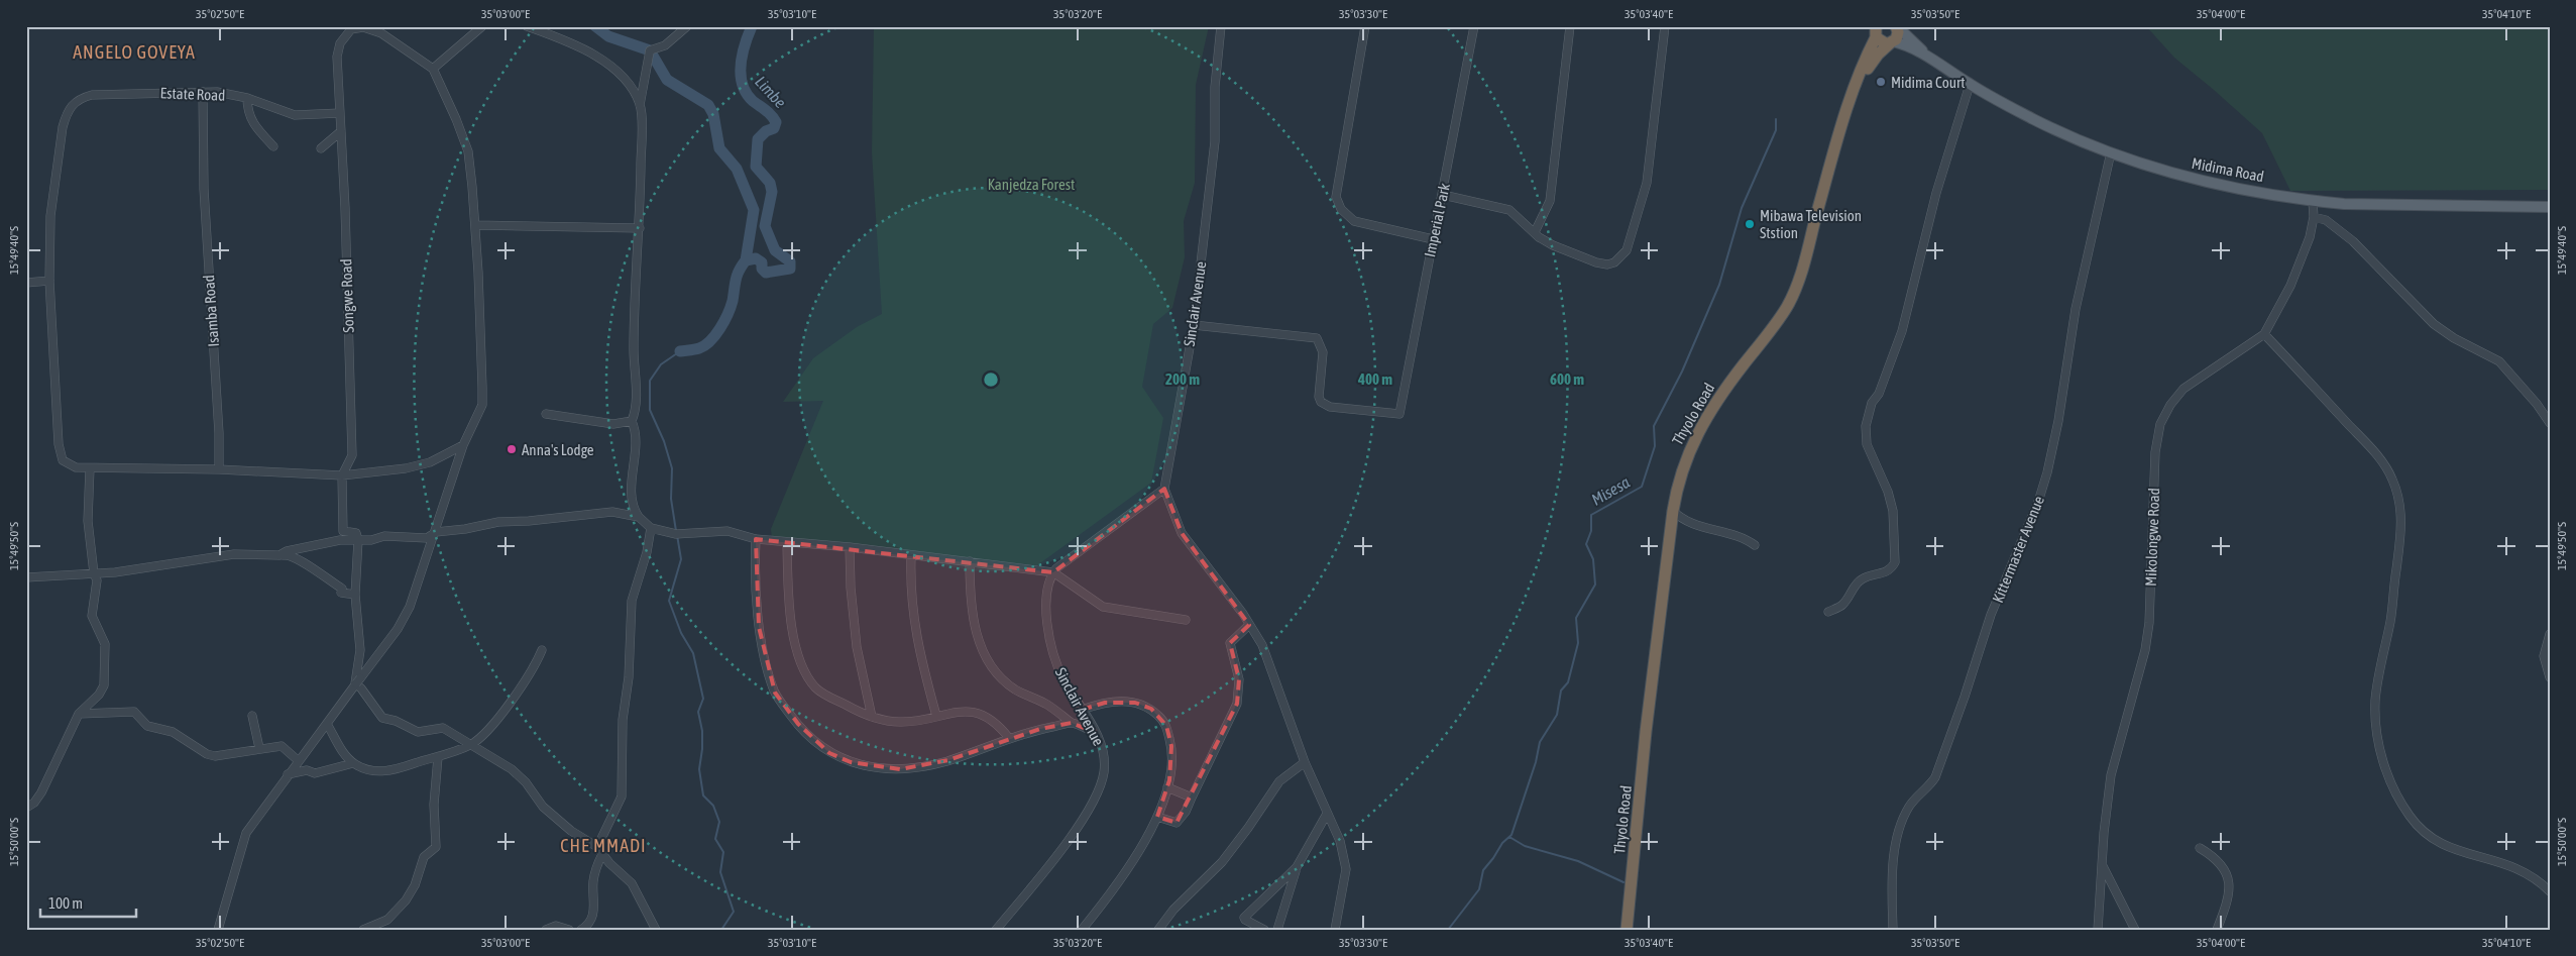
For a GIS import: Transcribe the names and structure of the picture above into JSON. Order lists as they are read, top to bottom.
{
  "streets": {
    "highway": ["Thyolo Road"],
    "main road": ["Midima Road"],
    "street": [
      "Estate Road",
      "Imperial Park",
      "Songwe Road",
      "Sinclair Avenue",
      "Isamba Road",
      "Mikolongwe Road",
      "Kittermaster Avenue"
    ]
  },
  "crossings": [
    ["Estate Road", "Songwe Road"],
    ["Estate Road", "Isamba Road"],
    ["Midima Road", "Thyolo Road"],
    ["Midima Road", "Mikolongwe Road"],
    ["Midima Road", "Kittermaster Avenue"],
    ["Imperial Park", "Sinclair Avenue"]
  ],
  "districts": ["ANGELO GOVEYA", "CHE MMADI"],
  "water": ["Limbe", "Misesa"],
  "parks": ["Kanjedza Forest"],
  "places": ["Midima Court", "Mibawa Television Ststion", "Anna's Lodge"],
  "scale_bar": "100 m",
  "coordinates": [
    "35°02'50\"E",
    "35°03'00\"E",
    "35°03'10\"E",
    "35°03'20\"E",
    "35°03'30\"E",
    "35°03'40\"E",
    "35°03'50\"E",
    "35°04'00\"E",
    "35°04'10\"E",
    "15°49'40\"S",
    "15°49'50\"S",
    "15°50'00\"S"
  ],
  "rings": ["200 m", "400 m", "600 m"]
}
